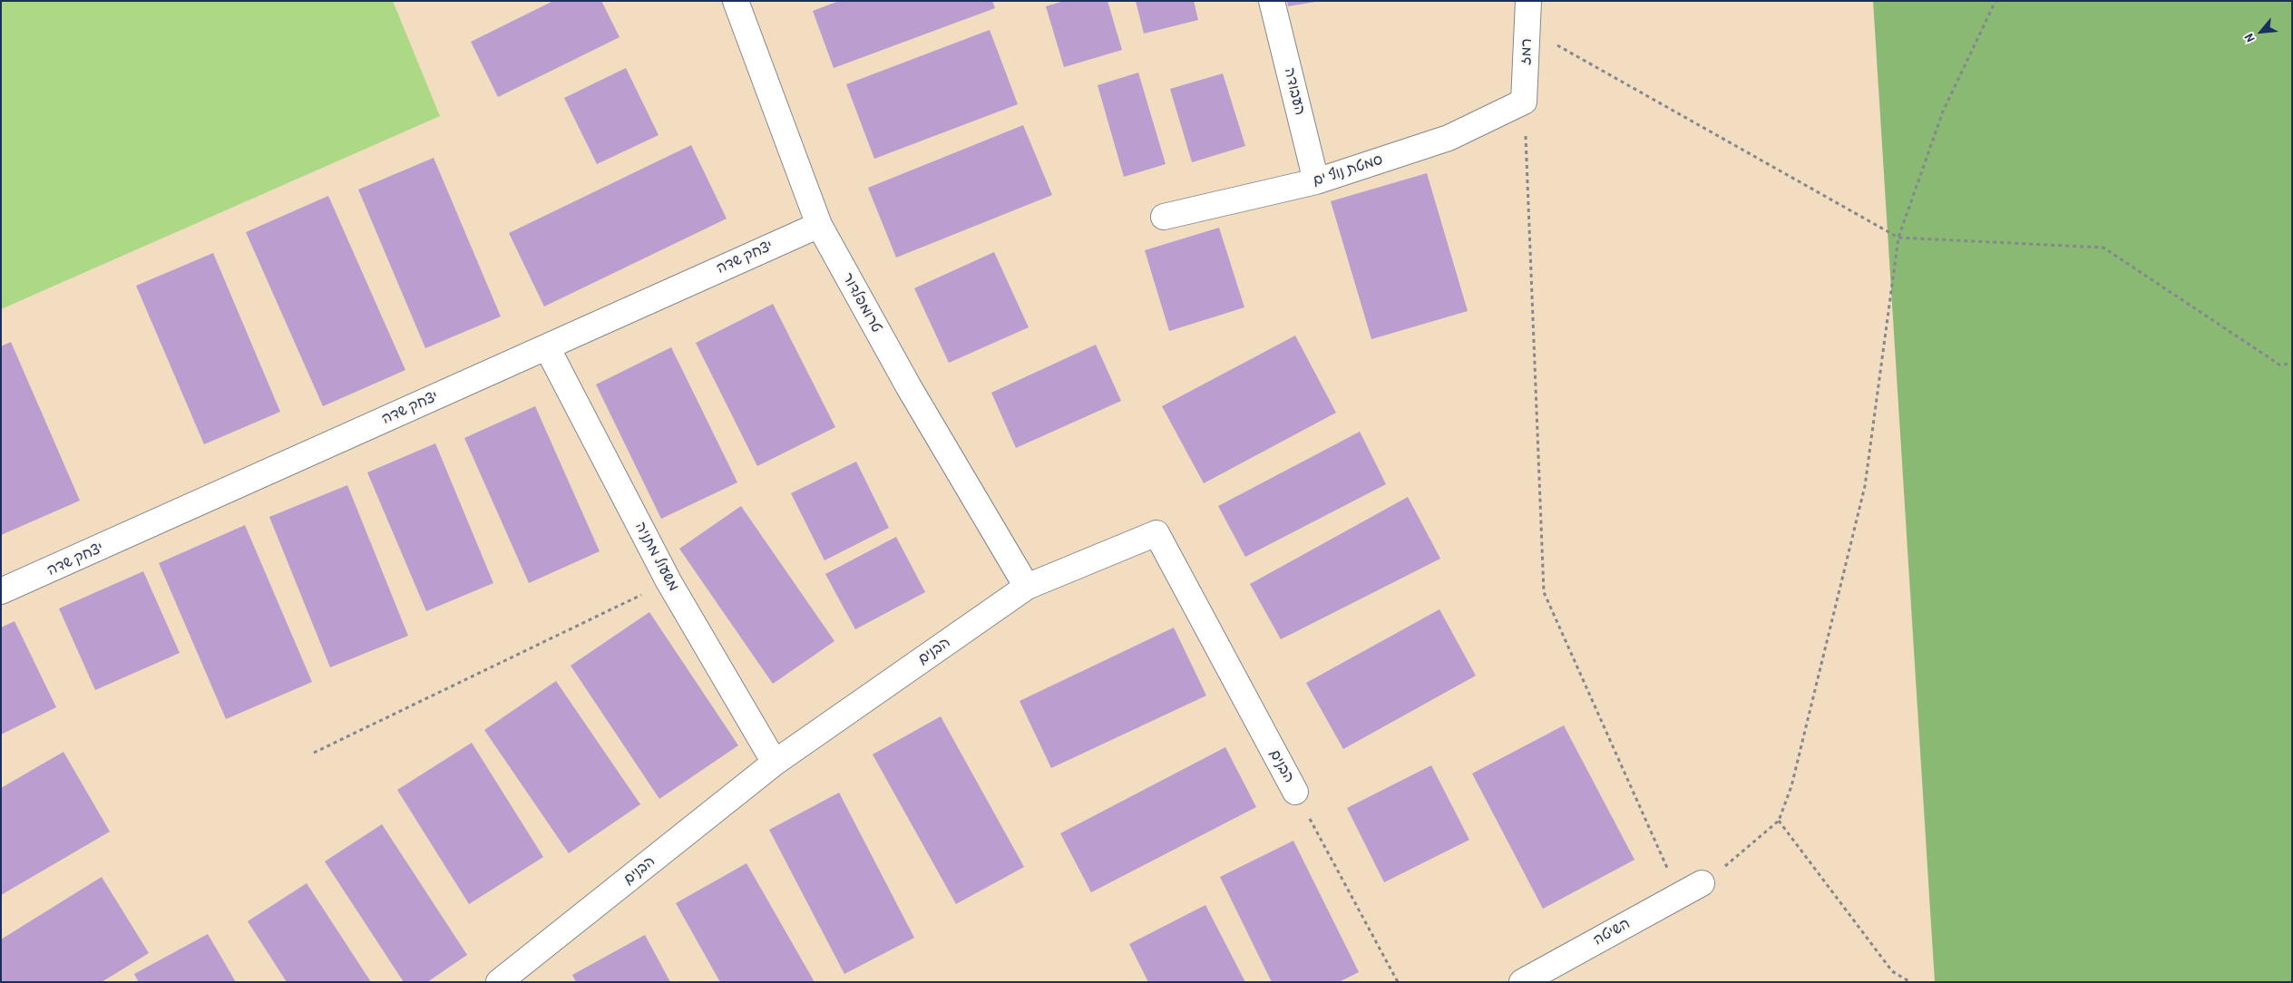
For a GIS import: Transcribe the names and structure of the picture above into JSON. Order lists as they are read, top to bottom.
{
  "streets": {
    "street": [
      "רמז",
      "העבודה",
      "סמטת נוף ים",
      "יצחק שדה",
      "טרומפלדור",
      "משעול מתניה",
      "הבנים",
      "השיטה"
    ]
  },
  "crossings": [
    ["רמז", "סמטת נוף ים"],
    ["העבודה", "סמטת נוף ים"],
    ["יצחק שדה", "טרומפלדור"],
    ["יצחק שדה", "משעול מתניה"],
    ["טרומפלדור", "הבנים"],
    ["משעול מתניה", "הבנים"]
  ],
  "north": "bottom left"
}
